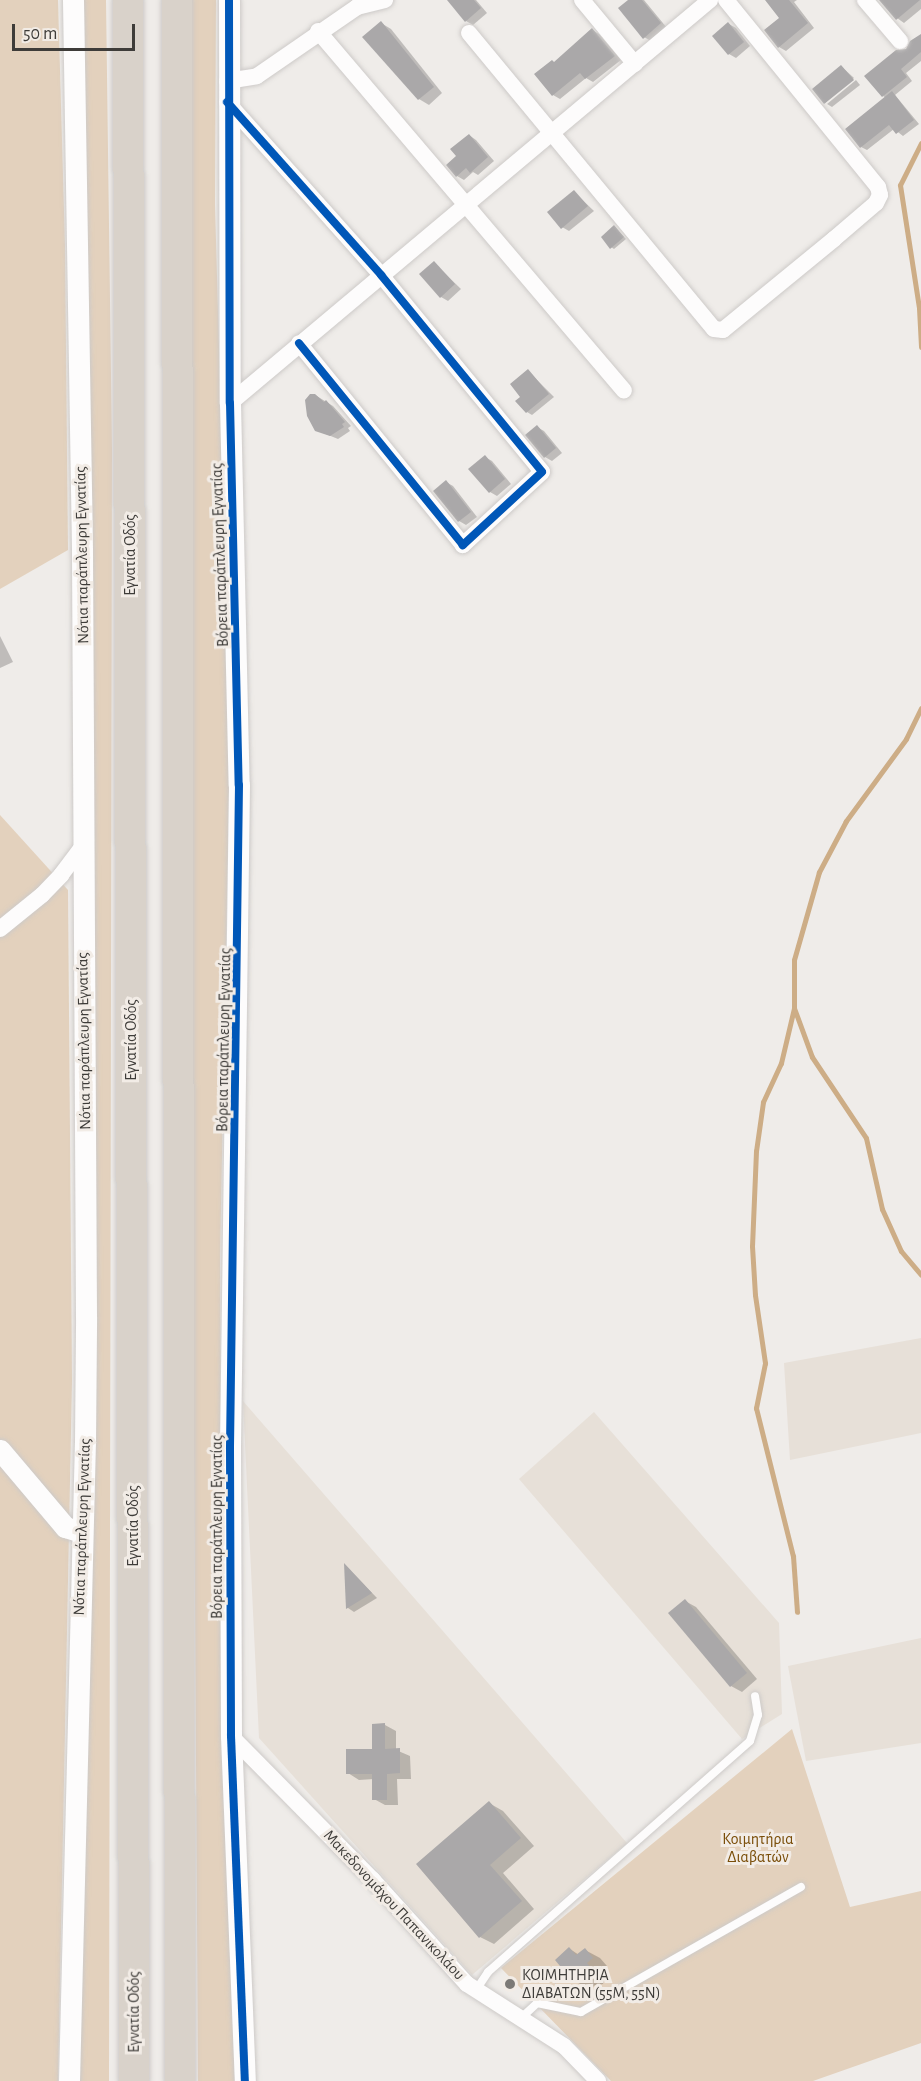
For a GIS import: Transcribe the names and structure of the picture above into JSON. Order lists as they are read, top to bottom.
{
  "streets": {
    "highway": ["Εγνατία Οδός"],
    "street": ["Νότια παράπλευρη Εγνατίας", "Βόρεια παράπλευρη Εγνατίας", "Μακεδονομάχου Παπανικολάου"]
  },
  "crossings": [
    ["Βόρεια παράπλευρη Εγνατίας", "Μακεδονομάχου Παπανικολάου"]
  ],
  "parks": ["Κοιμητήρια Διαβατών"],
  "places": ["ΚΟΙΜΗΤΗΡΙΑ ΔΙΑΒΑΤΩΝ (55Μ, 55Ν)"],
  "scale_bar": "50 m"
}
